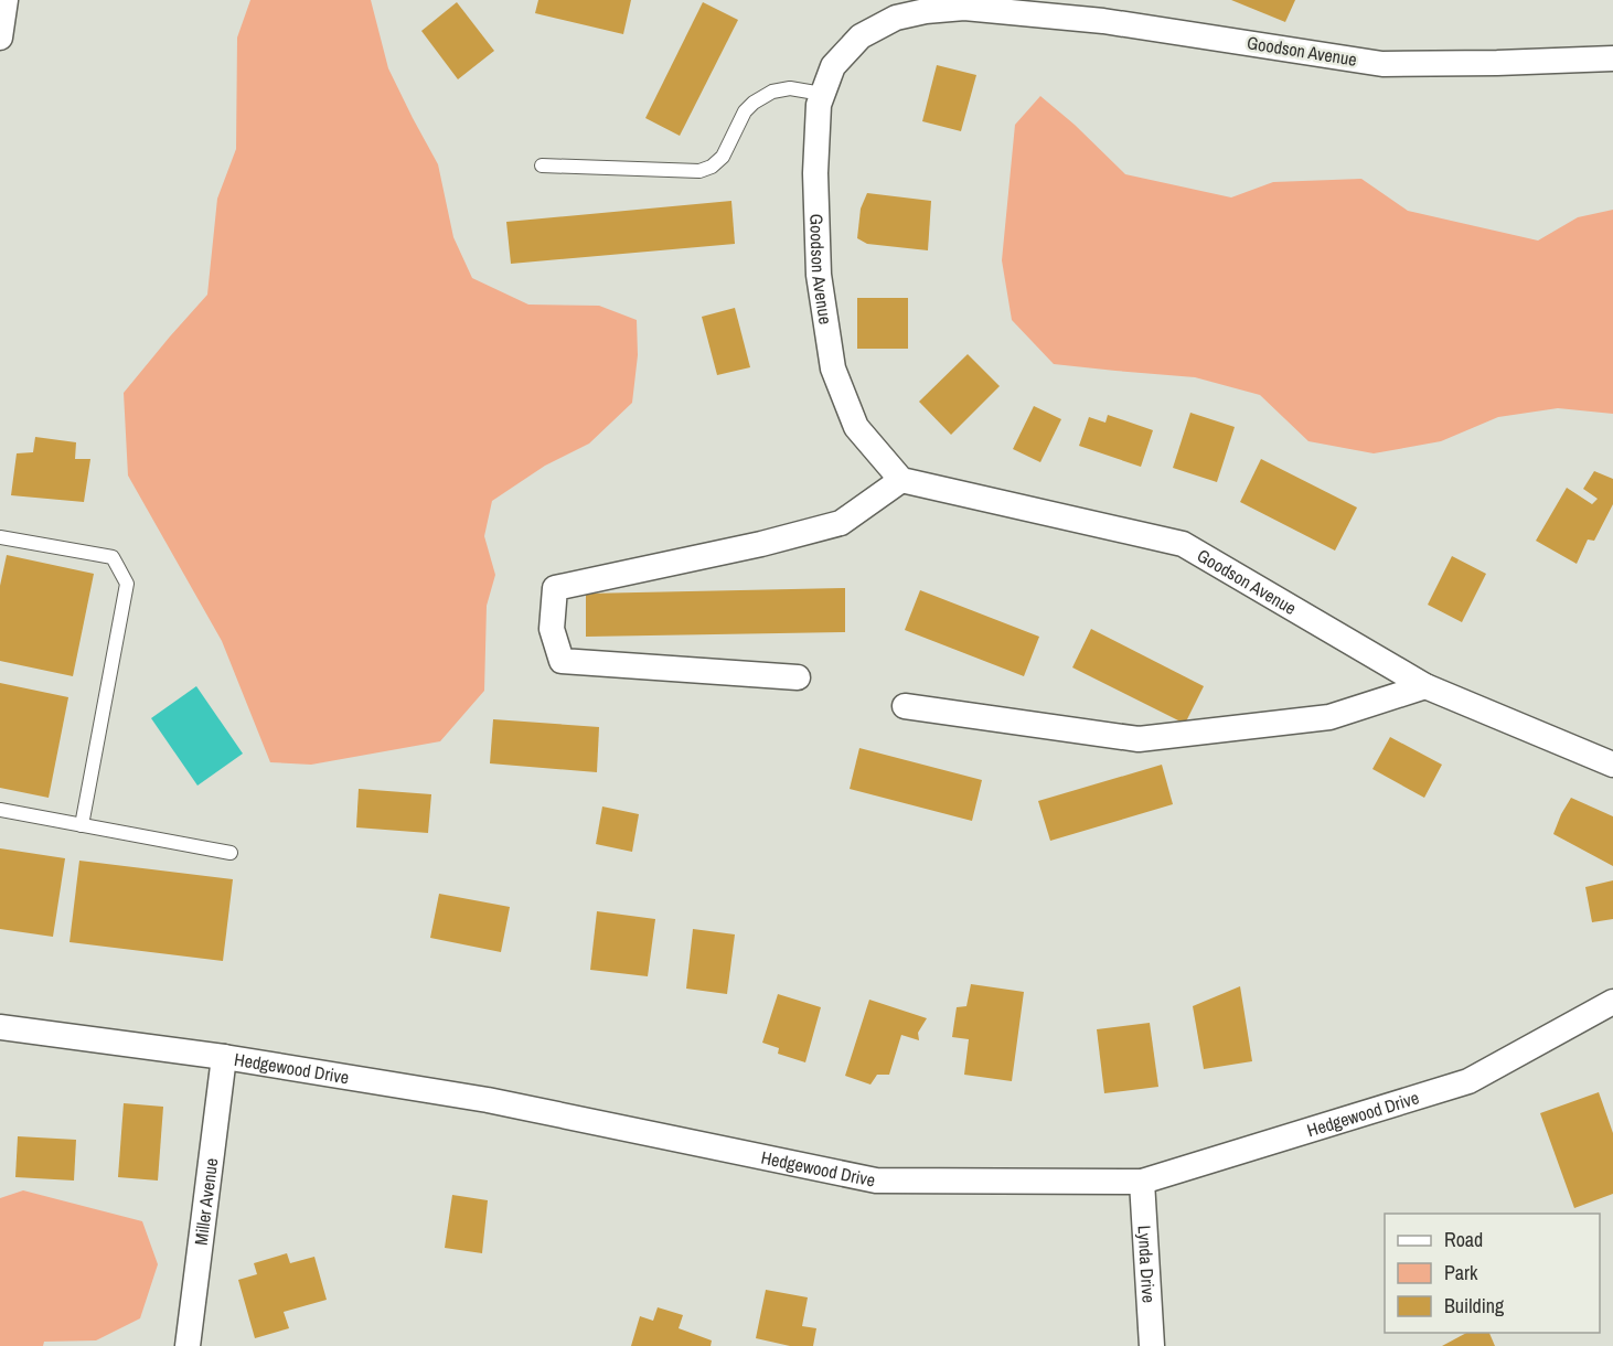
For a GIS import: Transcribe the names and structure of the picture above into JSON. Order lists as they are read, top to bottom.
{
  "streets": {
    "street": [
      "Goodson Avenue",
      "Hedgewood Drive",
      "Miller Avenue",
      "Lynda Drive"
    ]
  },
  "crossings": [
    ["Hedgewood Drive", "Miller Avenue"],
    ["Hedgewood Drive", "Lynda Drive"]
  ],
  "legend": ["Road", "Park", "Building"]
}
